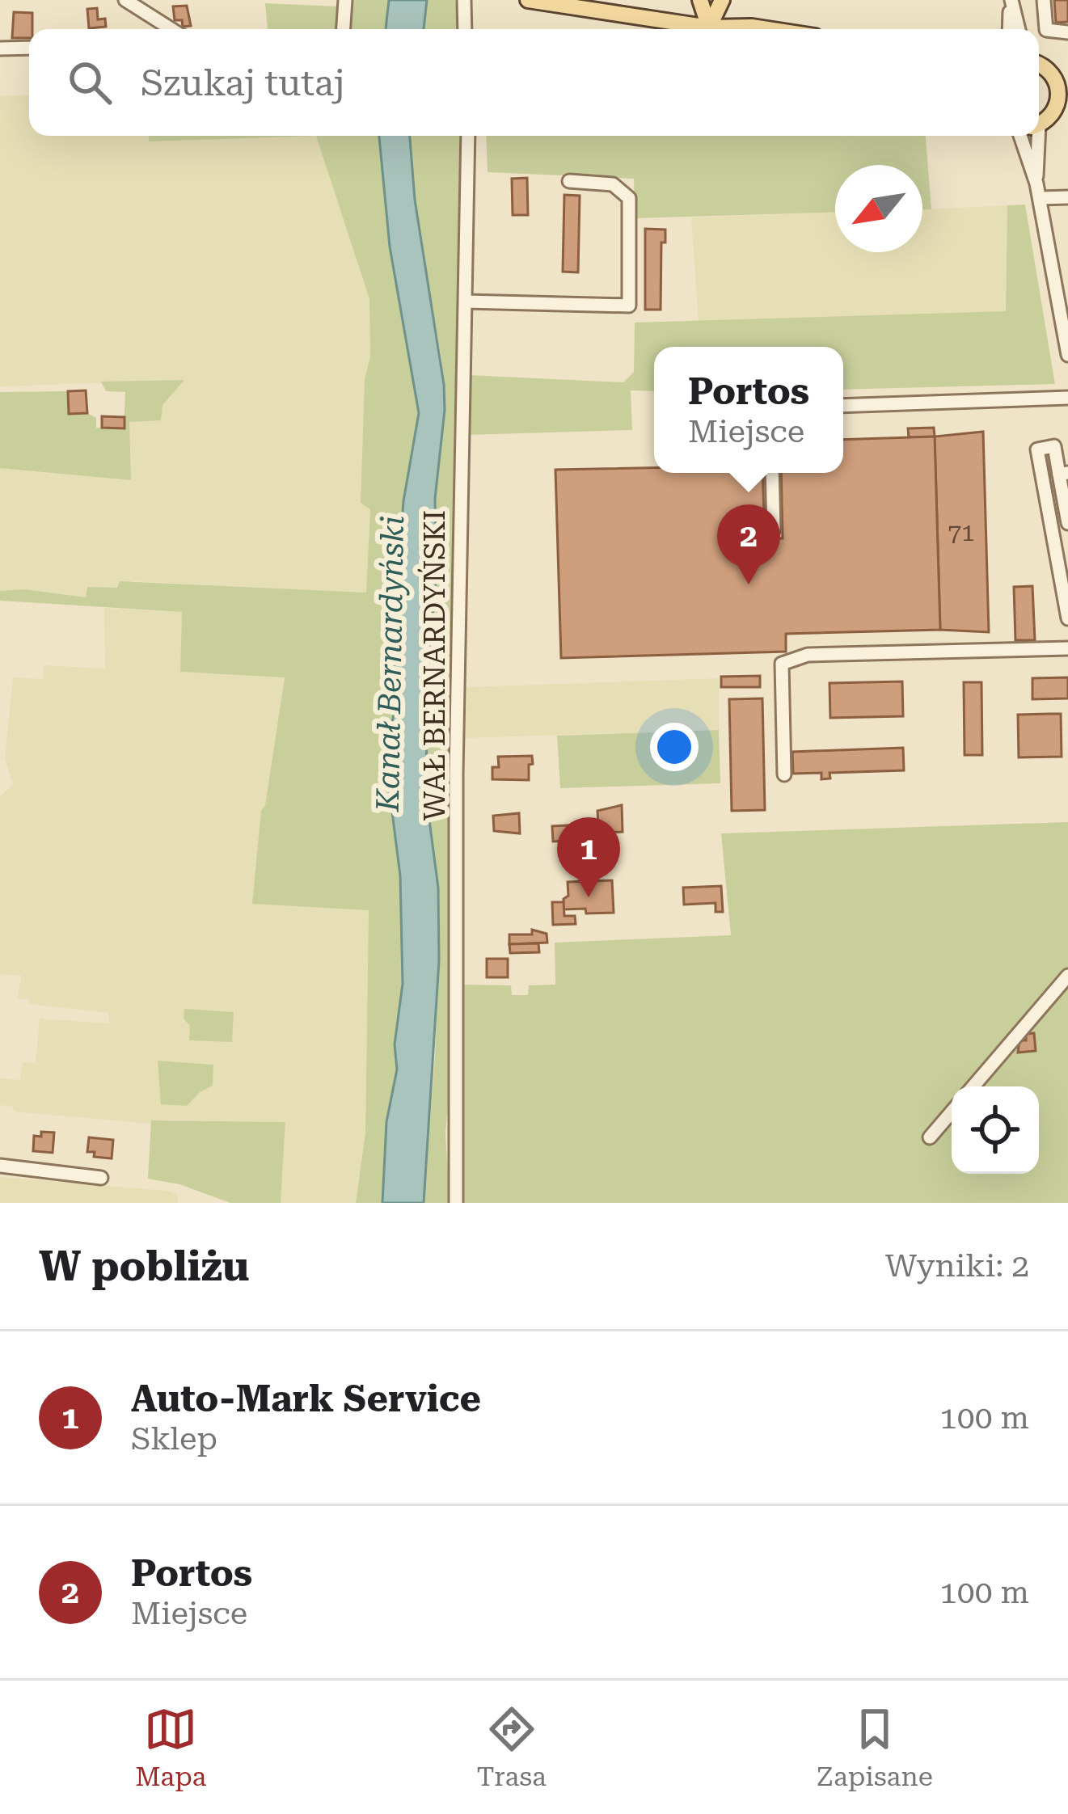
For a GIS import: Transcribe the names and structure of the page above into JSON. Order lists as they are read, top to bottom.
{
  "streets": {
    "street": ["WAŁ BERNARDYŃSKI"]
  },
  "water": ["Kanał Bernardyński"],
  "house_numbers": ["71"],
  "north": "bottom left",
  "page": {
    "search": "Szukaj tutaj",
    "popup": ["Portos", "Miejsce"],
    "pins": ["2", "1"],
    "heading": ["W pobliżu", "Wyniki: 2"],
    "list": [
      {
        "mark": "1",
        "name": "Auto-Mark Service",
        "note": "Sklep",
        "value": "100 m"
      },
      {
        "mark": "2",
        "name": "Portos",
        "note": "Miejsce",
        "value": "100 m"
      }
    ],
    "nav": ["Mapa", "Trasa", "Zapisane"]
  }
}
